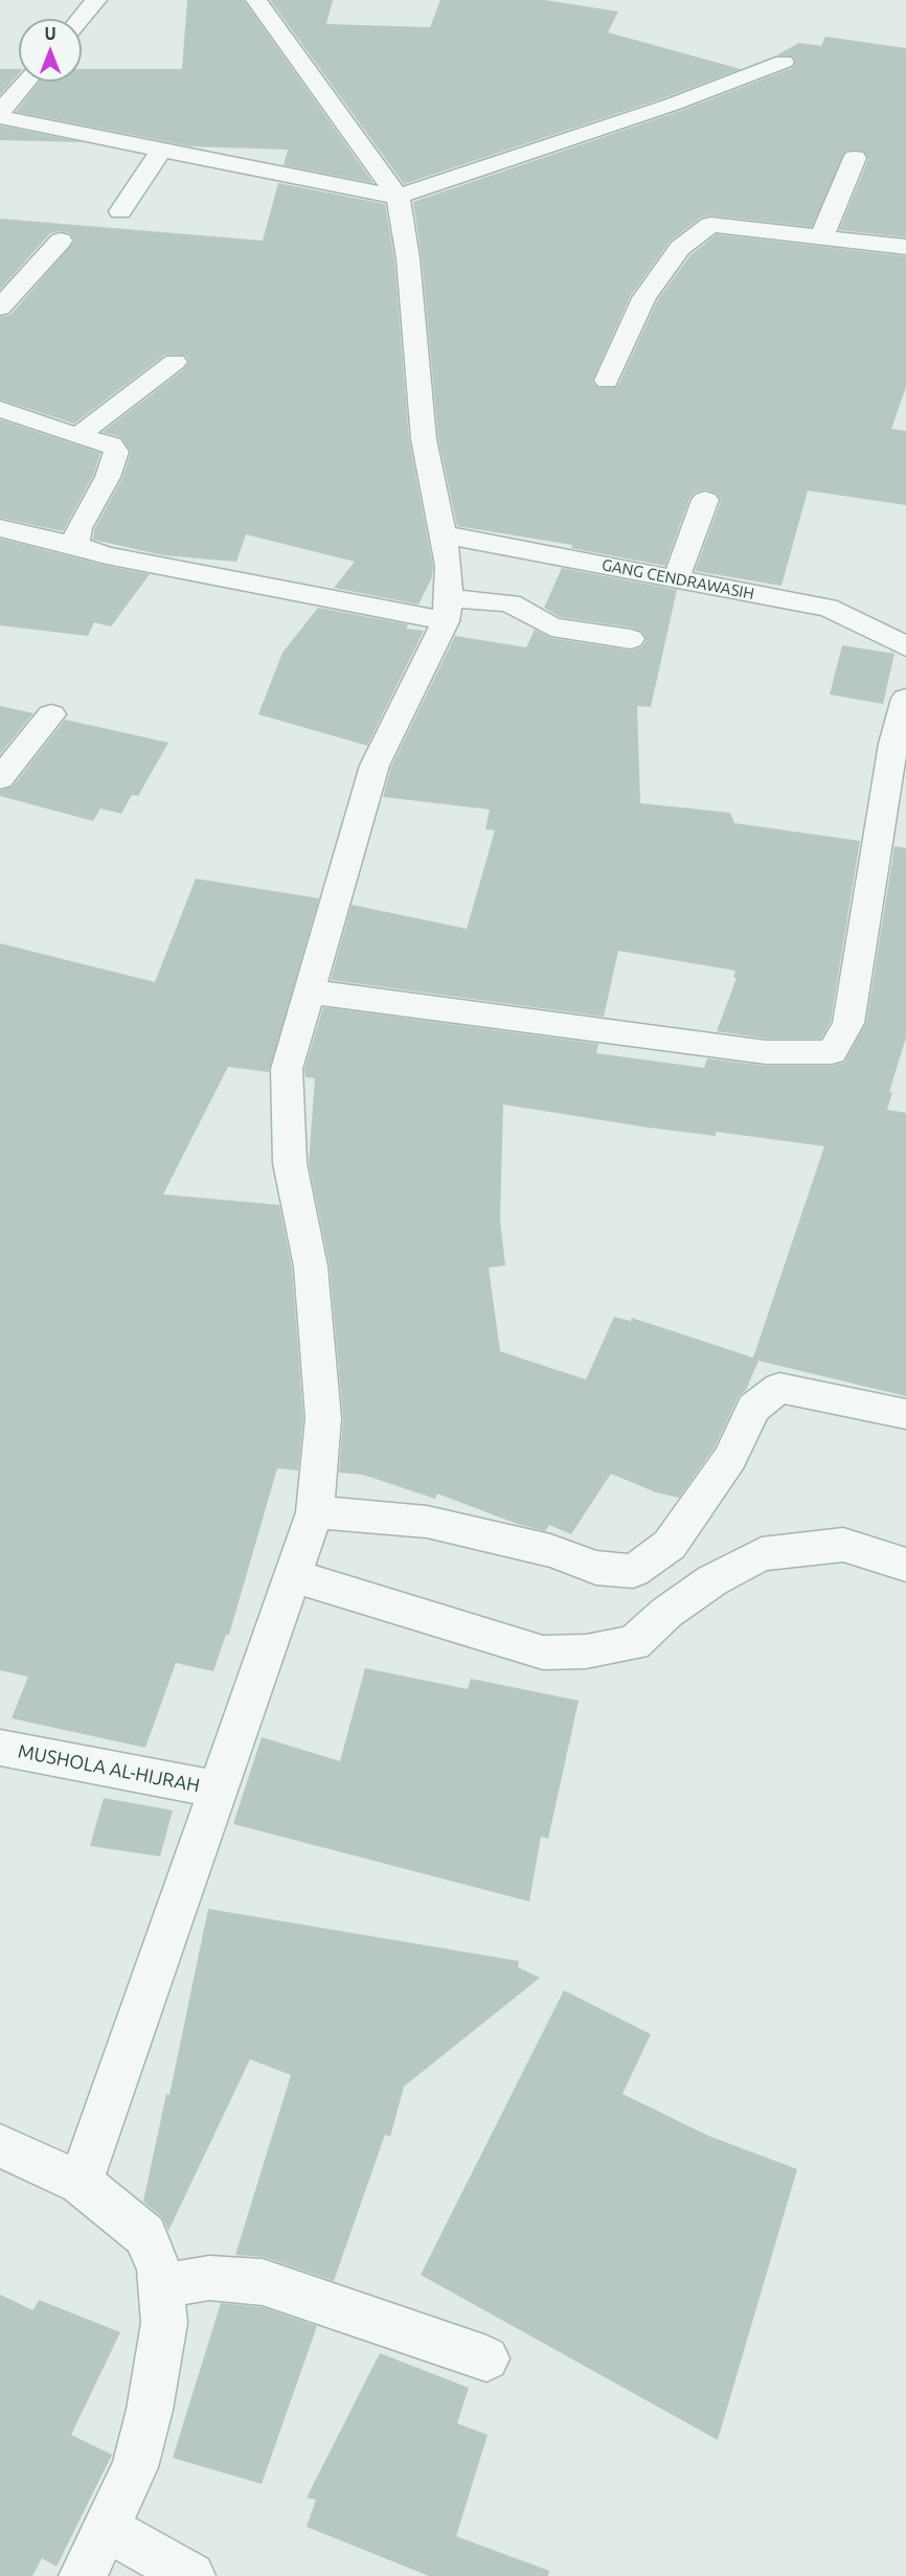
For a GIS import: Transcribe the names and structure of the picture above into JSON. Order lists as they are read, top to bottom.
{
  "streets": {
    "street": ["GANG CENDRAWASIH", "MUSHOLA AL-HIJRAH"]
  },
  "north": "top"
}
